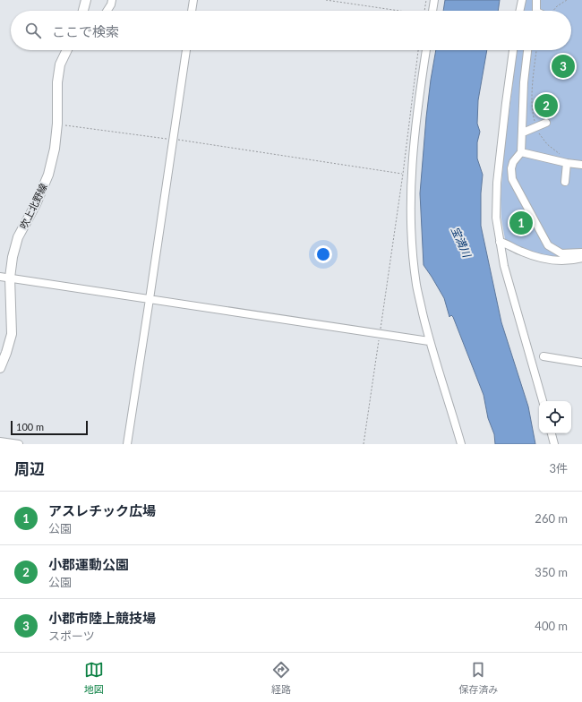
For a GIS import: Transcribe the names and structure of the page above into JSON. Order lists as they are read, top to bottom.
{
  "streets": {
    "main road": ["吹上北野線"]
  },
  "water": ["宝満川"],
  "scale_bar": "100 m",
  "page": {
    "search": "ここで検索",
    "pins": ["3", "2", "1"],
    "scale": "100 m",
    "heading": ["周辺", "3件"],
    "list": [
      {
        "mark": "1",
        "name": "アスレチック広場",
        "note": "公園",
        "value": "260 m"
      },
      {
        "mark": "2",
        "name": "小郡運動公園",
        "note": "公園",
        "value": "350 m"
      },
      {
        "mark": "3",
        "name": "小郡市陸上競技場",
        "note": "スポーツ",
        "value": "400 m"
      }
    ],
    "nav": ["地図", "経路", "保存済み"]
  }
}
